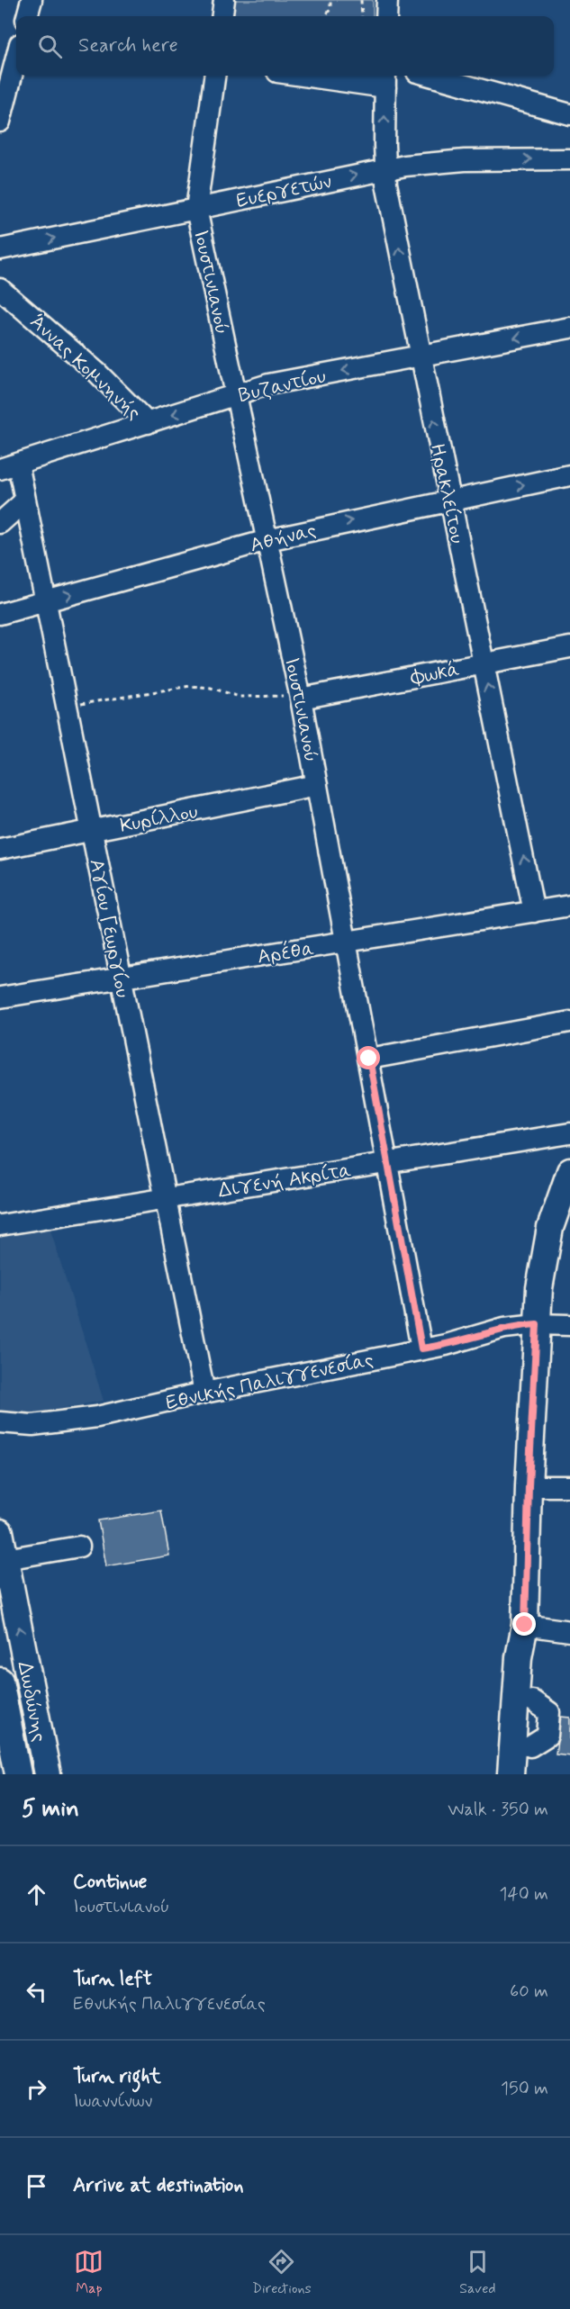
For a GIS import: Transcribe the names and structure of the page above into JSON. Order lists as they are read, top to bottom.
{
  "streets": {
    "main road": ["Δωδώνης"],
    "street": [
      "Ευεργετών",
      "Ιουστινιανού",
      "Άννας Κομνηνής",
      "Βυζαντίου",
      "Ηρακλείτου",
      "Αθήνας",
      "Φωκά",
      "Κυρίλλου",
      "Αγίου Γεωργίου",
      "Αρέθα",
      "Διγενή Ακρίτα",
      "Εθνικής Παλιγγενεσίας"
    ]
  },
  "crossings": [
    ["Ευεργετών", "Ιουστινιανού"],
    ["Ευεργετών", "Ηρακλείτου"],
    ["Ιουστινιανού", "Βυζαντίου"],
    ["Ιουστινιανού", "Αθήνας"],
    ["Ιουστινιανού", "Φωκά"],
    ["Ιουστινιανού", "Κυρίλλου"],
    ["Ιουστινιανού", "Αρέθα"],
    ["Ιουστινιανού", "Διγενή Ακρίτα"],
    ["Ιουστινιανού", "Εθνικής Παλιγγενεσίας"],
    ["Άννας Κομνηνής", "Βυζαντίου"],
    ["Βυζαντίου", "Ηρακλείτου"],
    ["Βυζαντίου", "Αγίου Γεωργίου"],
    ["Ηρακλείτου", "Αθήνας"],
    ["Ηρακλείτου", "Φωκά"],
    ["Ηρακλείτου", "Αρέθα"],
    ["Αθήνας", "Αγίου Γεωργίου"],
    ["Κυρίλλου", "Αγίου Γεωργίου"],
    ["Αγίου Γεωργίου", "Αρέθα"],
    ["Αγίου Γεωργίου", "Διγενή Ακρίτα"],
    ["Αγίου Γεωργίου", "Εθνικής Παλιγγενεσίας"]
  ],
  "one_way": ["Βυζαντίου", "Ηρακλείτου", "Αθήνας"],
  "page": {
    "search": "Search here",
    "heading": ["5 min", "Walk · 350 m"],
    "list": [
      ["Continue", "Ιουστινιανού", "140 m"],
      ["Turn left", "Εθνικής Παλιγγενεσίας", "60 m"],
      ["Turn right", "Ιωαννίνων", "150 m"],
      "Arrive at destination"
    ],
    "nav": ["Map", "Directions", "Saved"]
  }
}
